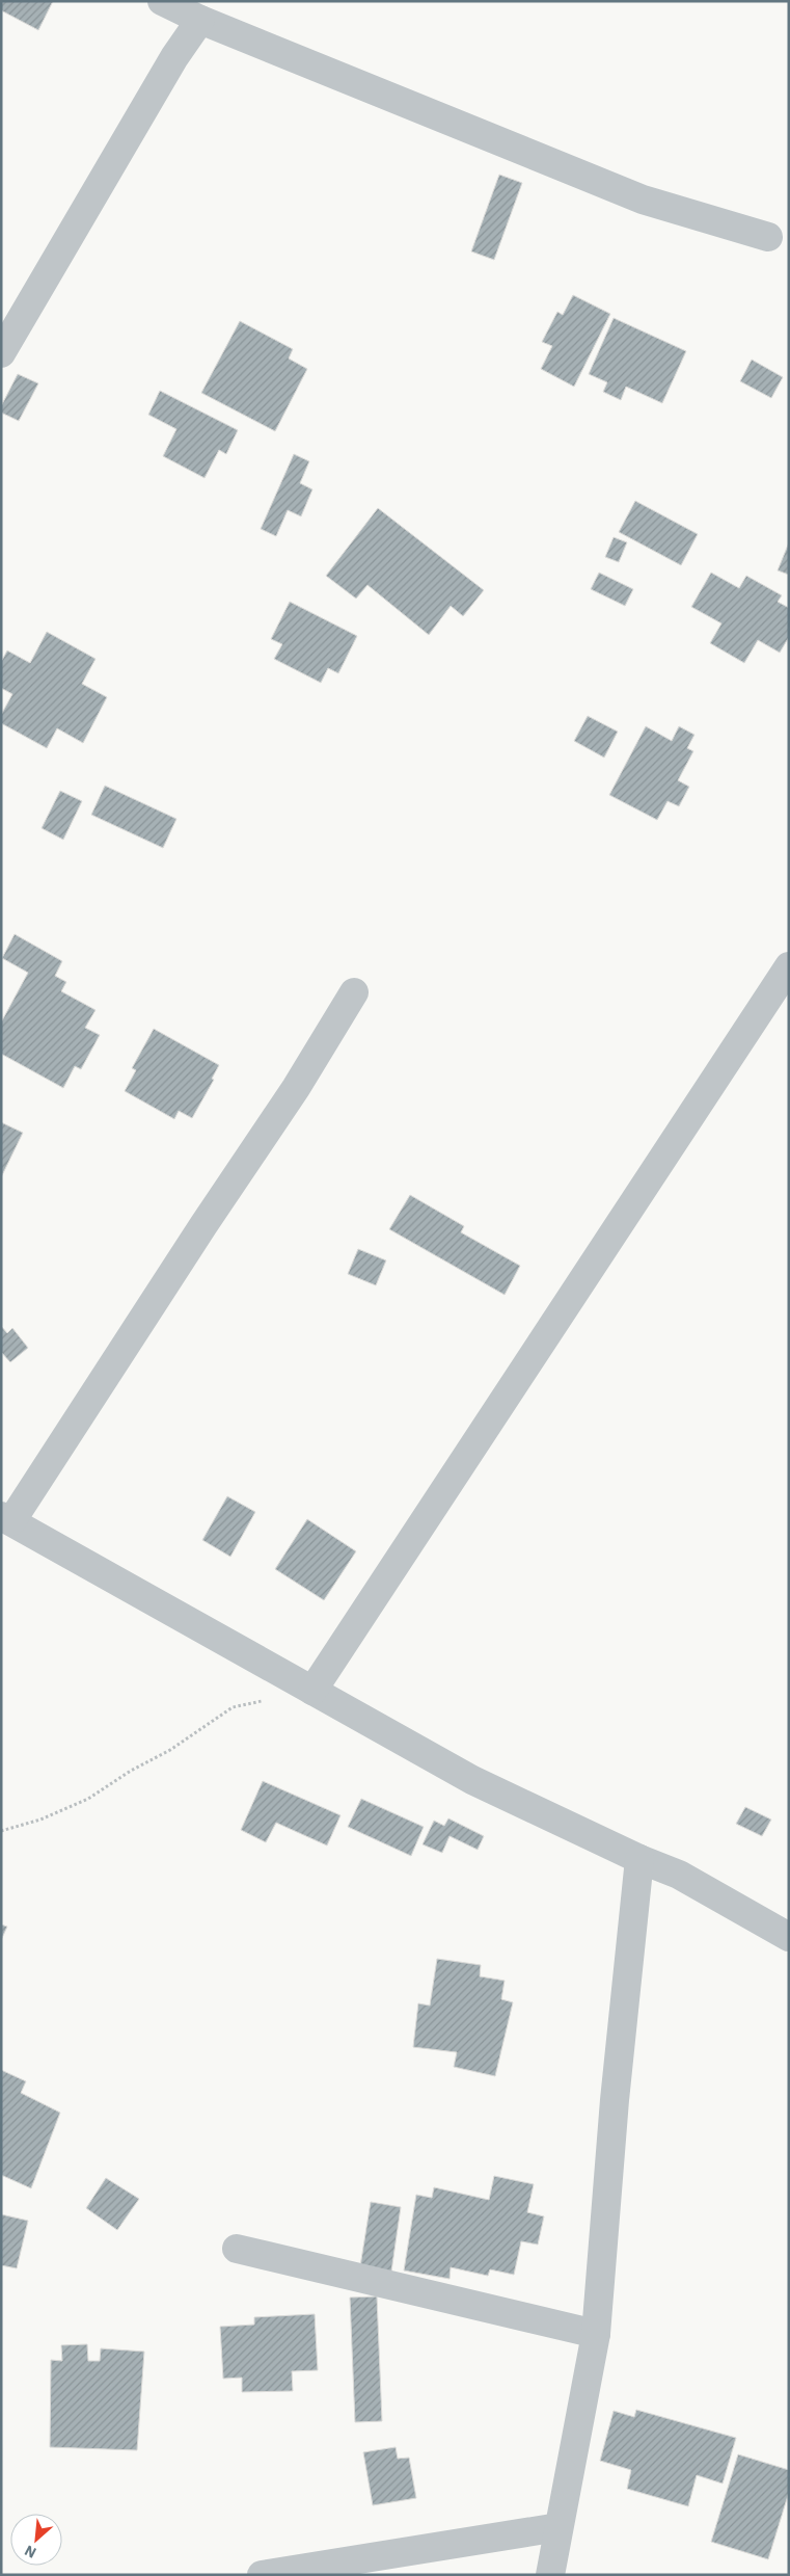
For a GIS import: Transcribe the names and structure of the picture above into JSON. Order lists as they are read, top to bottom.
{
  "north": "bottom left"
}
